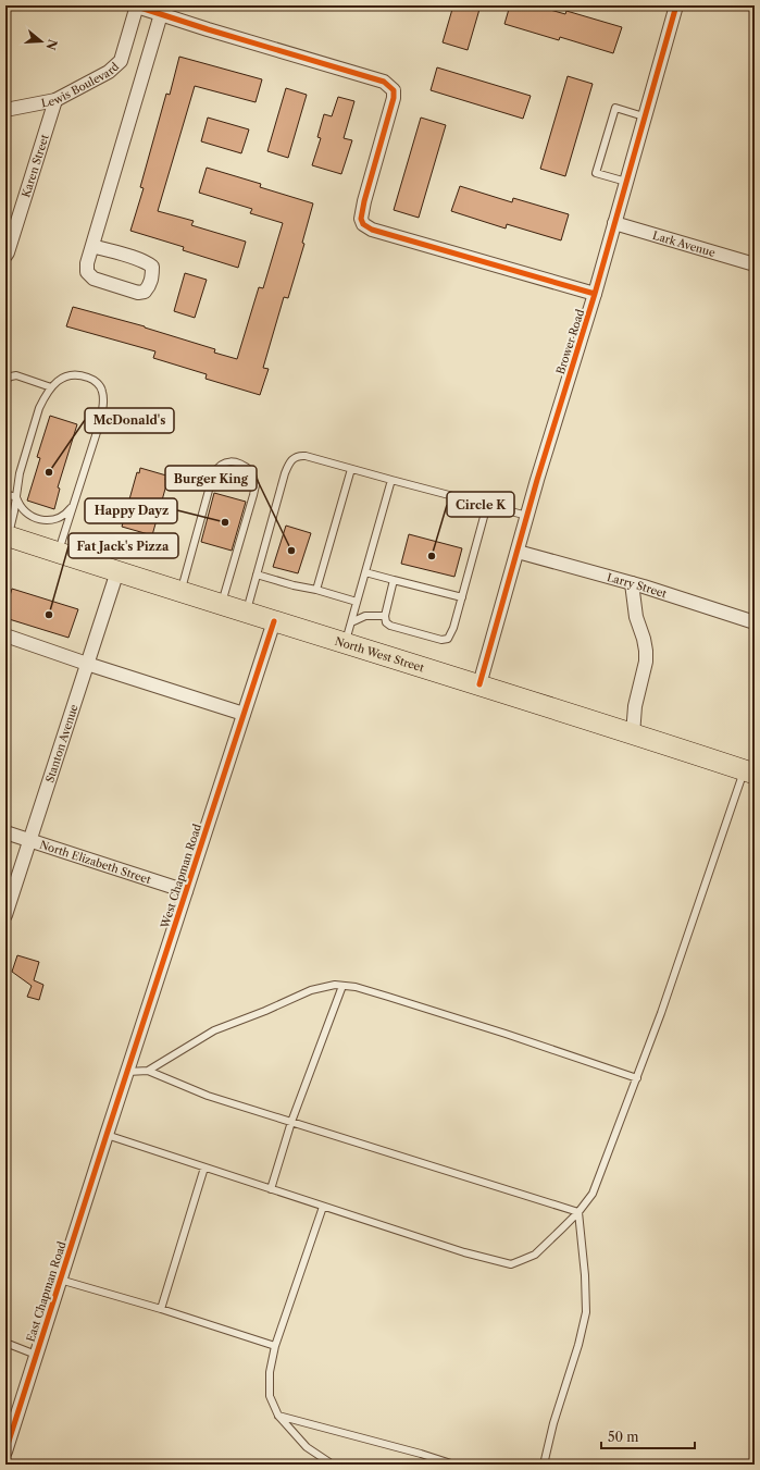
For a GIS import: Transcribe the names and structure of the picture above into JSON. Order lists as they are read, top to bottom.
{
  "streets": {
    "main road": ["North West Street"],
    "street": [
      "Lewis Boulevard",
      "Karen Street",
      "Lark Avenue",
      "Brower Road",
      "Larry Street",
      "Stanton Avenue",
      "North Elizabeth Street",
      "West Chapman Road",
      "East Chapman Road"
    ]
  },
  "crossings": [
    ["Lewis Boulevard", "Karen Street"],
    ["Lark Avenue", "Brower Road"],
    ["Brower Road", "Larry Street"],
    ["Brower Road", "North West Street"],
    ["North West Street", "Stanton Avenue"],
    ["North West Street", "West Chapman Road"],
    ["Stanton Avenue", "North Elizabeth Street"],
    ["North Elizabeth Street", "West Chapman Road"],
    ["West Chapman Road", "East Chapman Road"]
  ],
  "places": [
    "McDonald's",
    "Happy Dayz",
    "Burger King",
    "Circle K",
    "Fat Jack's Pizza"
  ],
  "scale_bar": "50 m",
  "north": "right"
}
